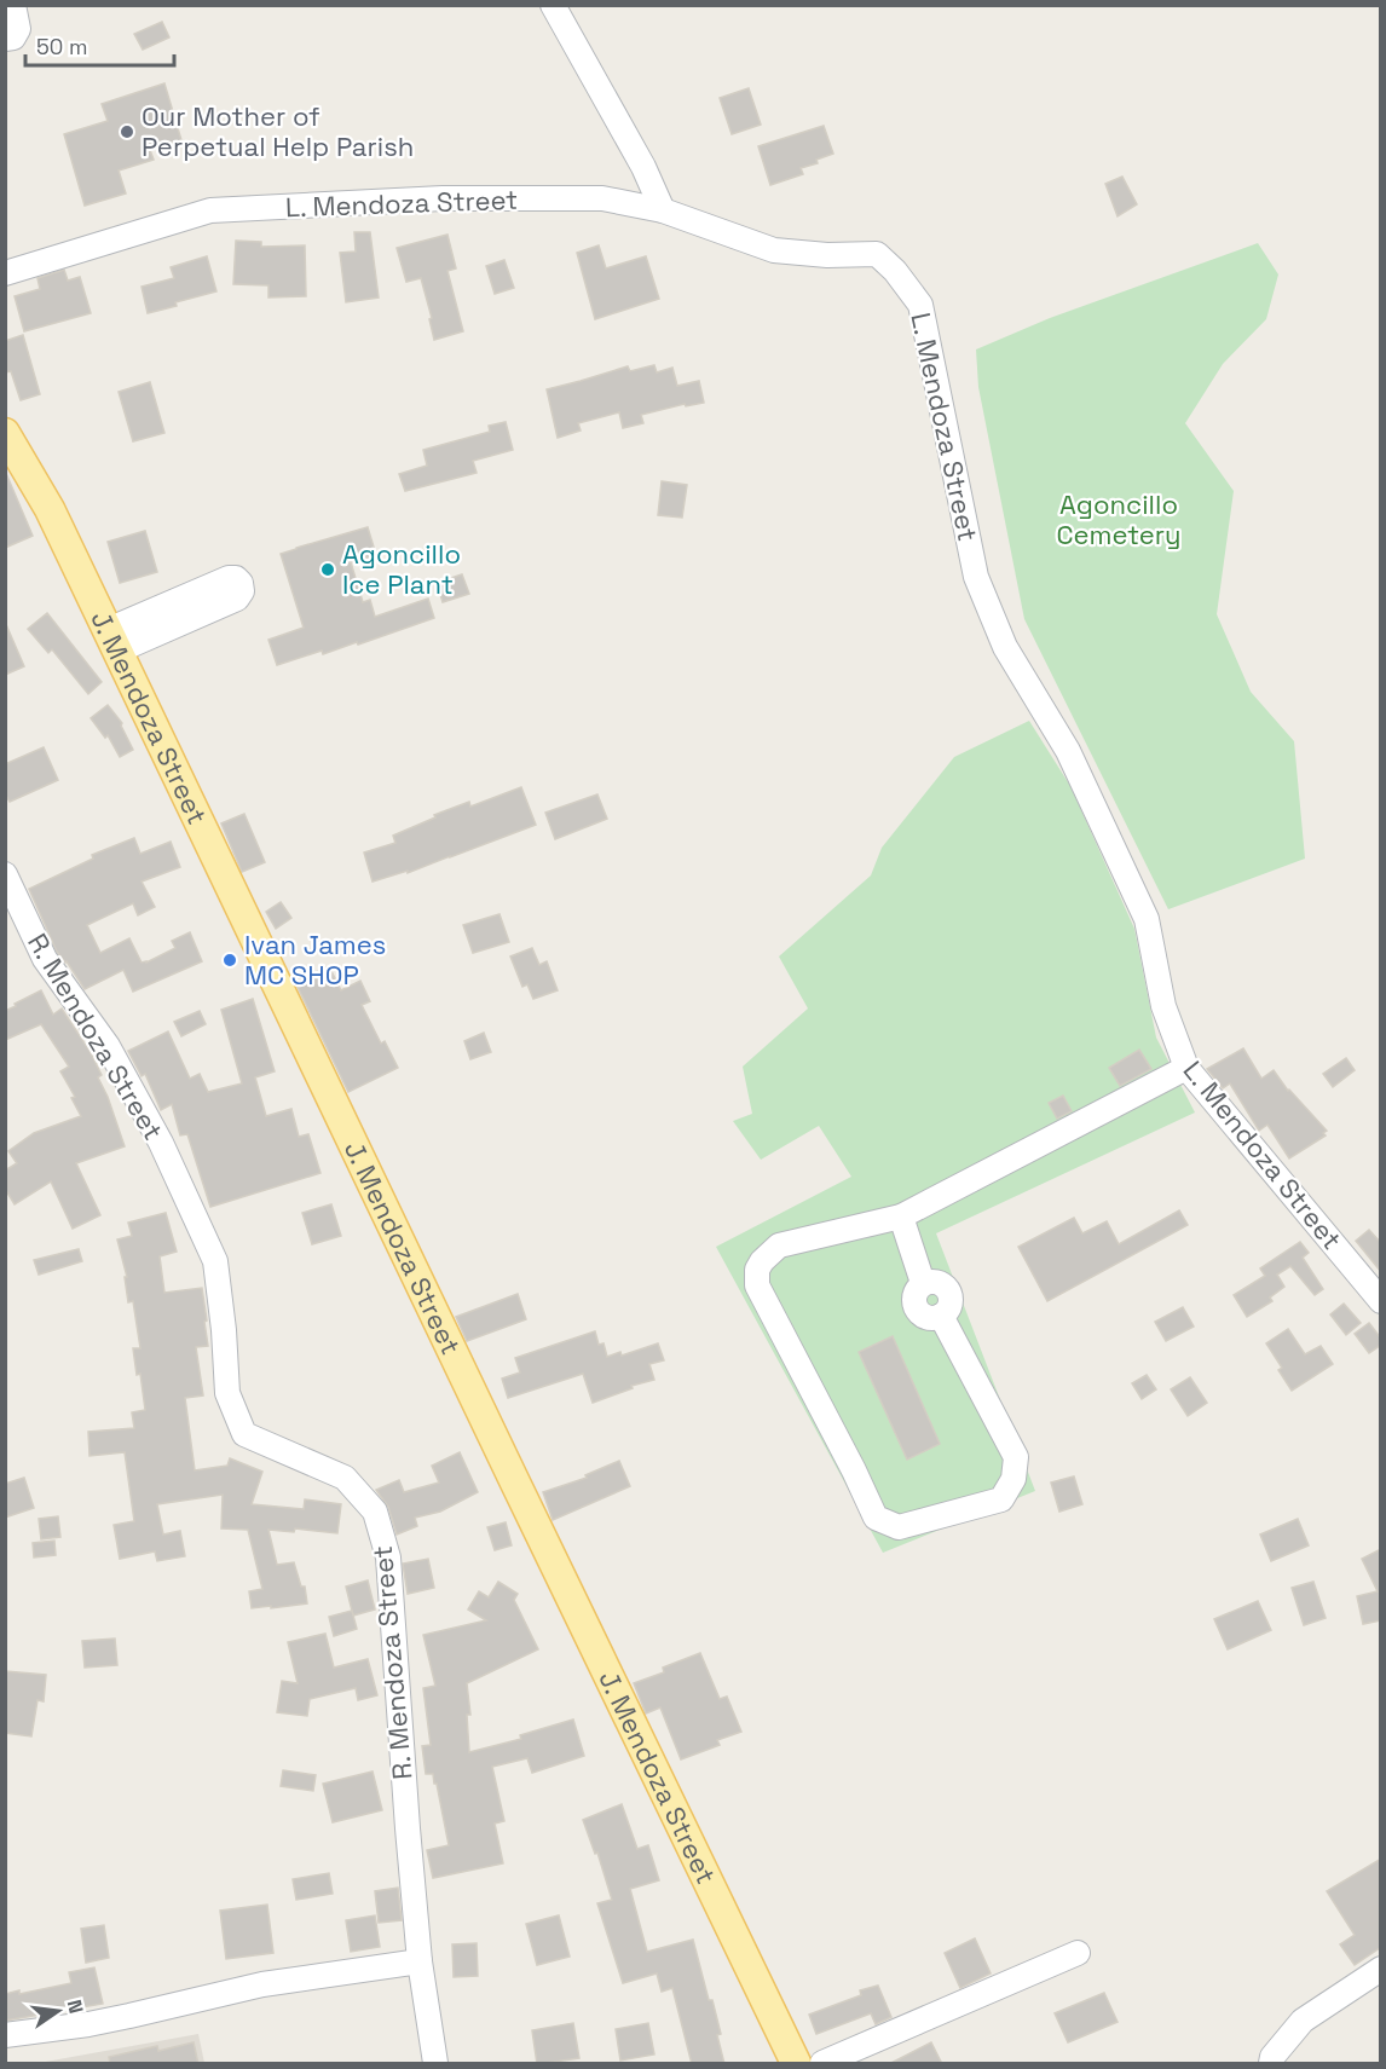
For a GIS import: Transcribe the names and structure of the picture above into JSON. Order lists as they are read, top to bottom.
{
  "streets": {
    "main road": ["J. Mendoza Street"],
    "street": ["L. Mendoza Street", "R. Mendoza Street"]
  },
  "parks": ["Agoncillo Cemetery"],
  "places": ["Our Mother of Perpetual Help Parish", "Agoncillo Ice Plant", "Ivan James MC SHOP"],
  "scale_bar": "50 m",
  "north": "right"
}
